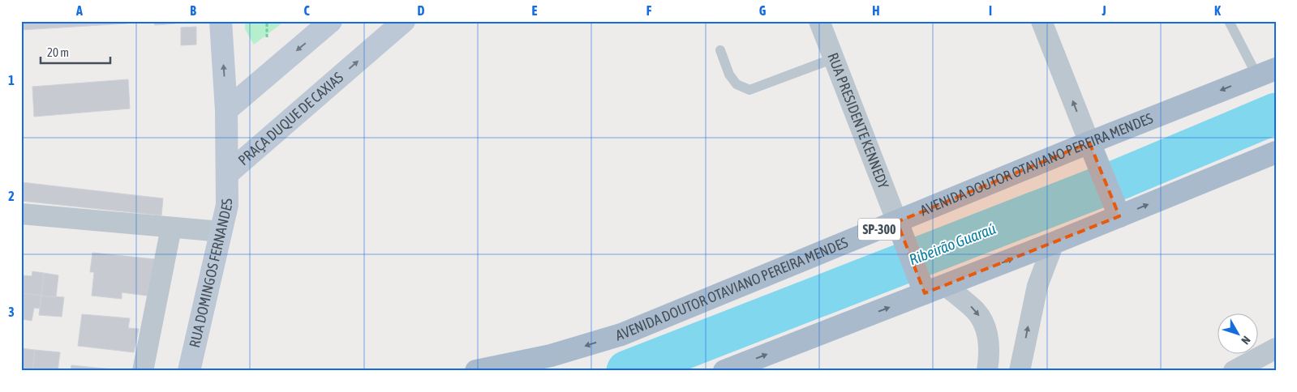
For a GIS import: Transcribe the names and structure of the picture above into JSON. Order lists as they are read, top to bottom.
{
  "streets": {
    "main road": [
      "PRAÇA DUQUE DE CAXIAS",
      "AVENIDA DOUTOR OTAVIANO PEREIRA MENDES",
      "SP-300",
      "RUA DOMINGOS FERNANDES"
    ],
    "street": ["RUA PRESIDENTE KENNEDY"]
  },
  "crossings": [
    ["PRAÇA DUQUE DE CAXIAS", "RUA DOMINGOS FERNANDES"],
    ["RUA PRESIDENTE KENNEDY", "AVENIDA DOUTOR OTAVIANO PEREIRA MENDES"]
  ],
  "water": ["Ribeirão Guaraú"],
  "scale_bar": "20 m",
  "north": "bottom right",
  "grid": {
    "columns": [
      "A",
      "B",
      "C",
      "D",
      "E",
      "F",
      "G",
      "H",
      "I",
      "J",
      "K"
    ],
    "rows": ["1", "2", "3"]
  }
}
